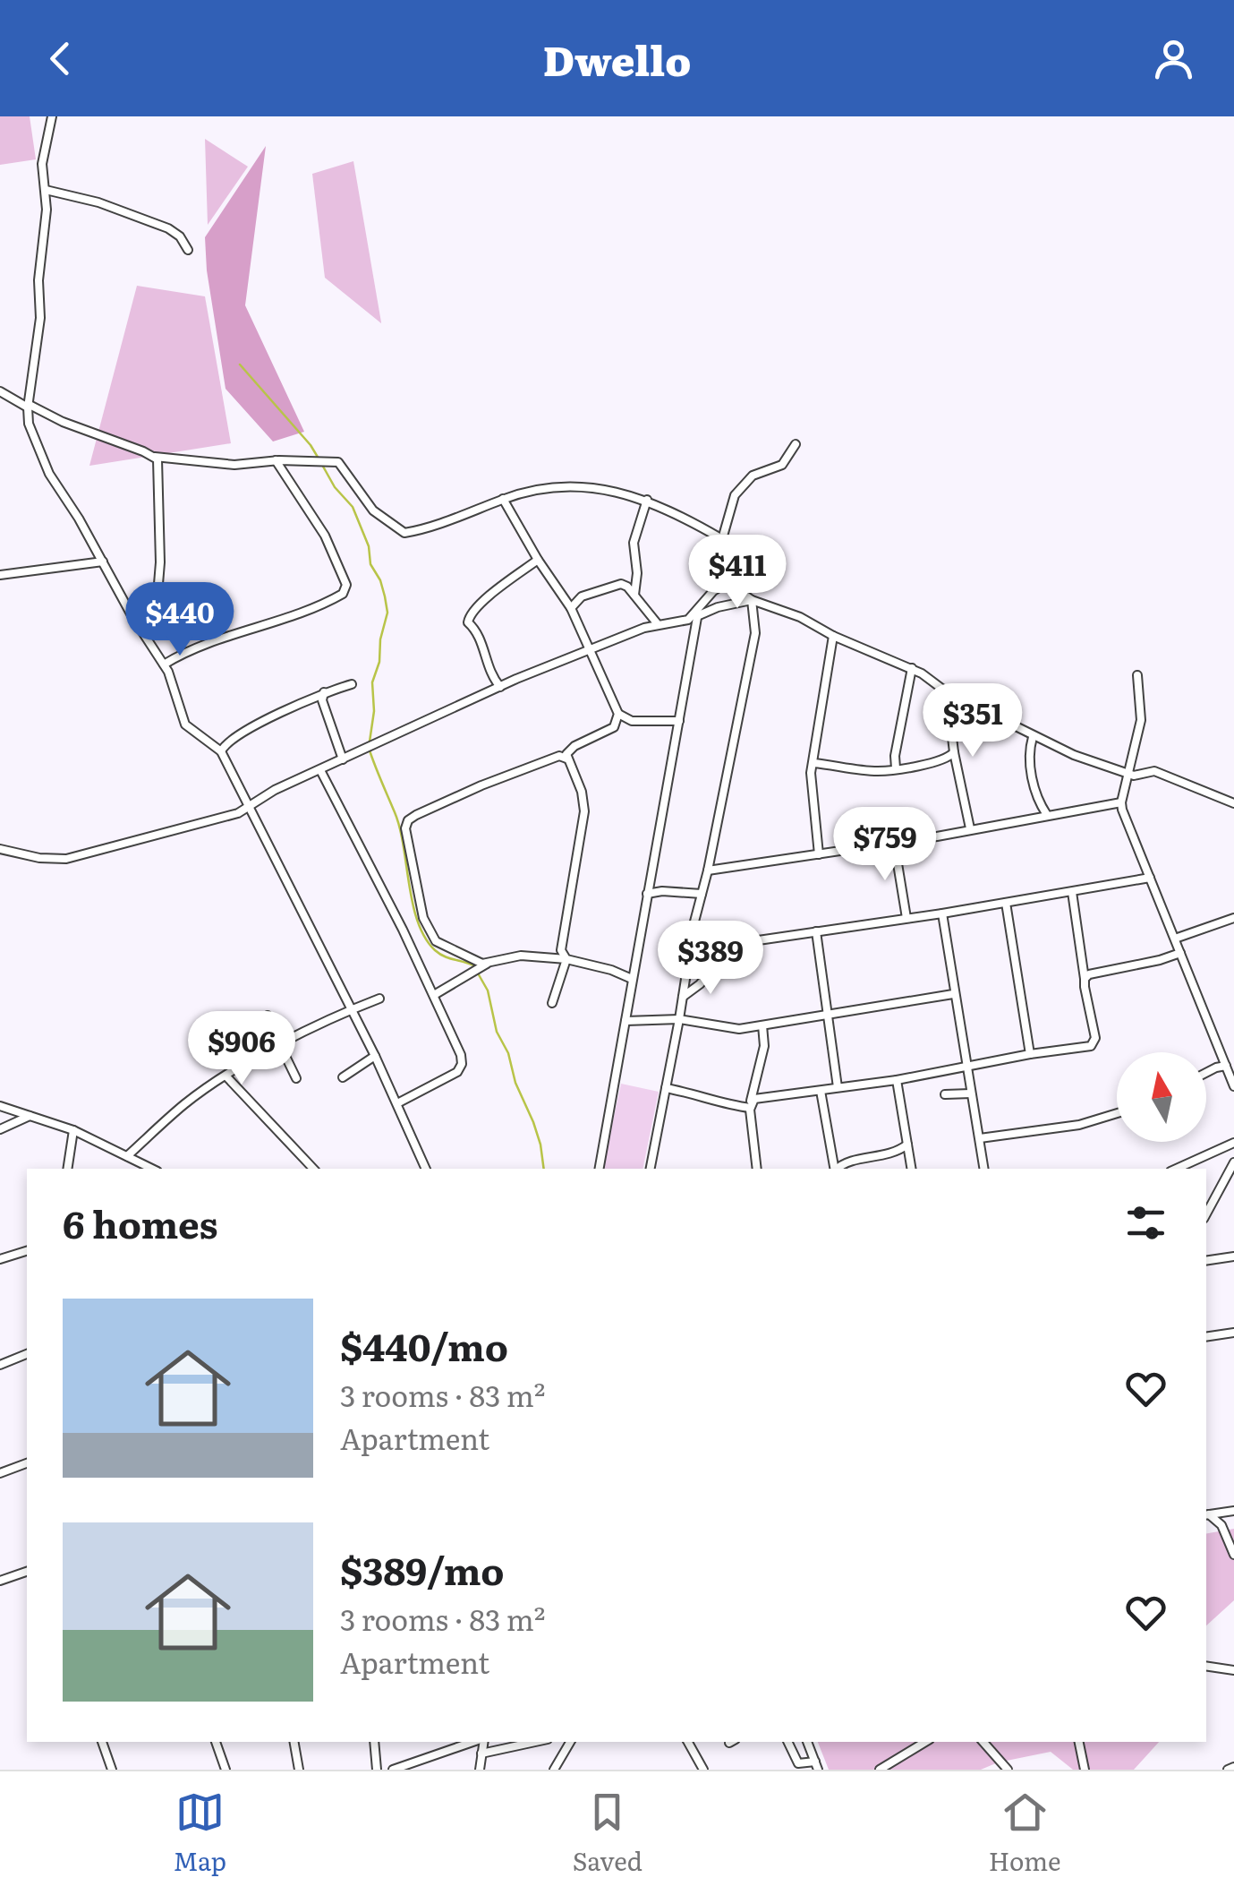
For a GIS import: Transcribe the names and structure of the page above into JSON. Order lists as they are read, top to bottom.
{
  "north": "top",
  "page": {
    "header": "Dwello",
    "price": [
      "$411",
      "$440",
      "$351",
      "$759",
      "$389",
      "$906"
    ],
    "heading": "6 homes",
    "list": [
      {
        "name": "$440/mo",
        "note": "3 rooms · 83 m² · Apartment"
      },
      {
        "name": "$389/mo",
        "note": "3 rooms · 83 m² · Apartment"
      }
    ],
    "tabs": ["Map", "Saved", "Home"]
  }
}
